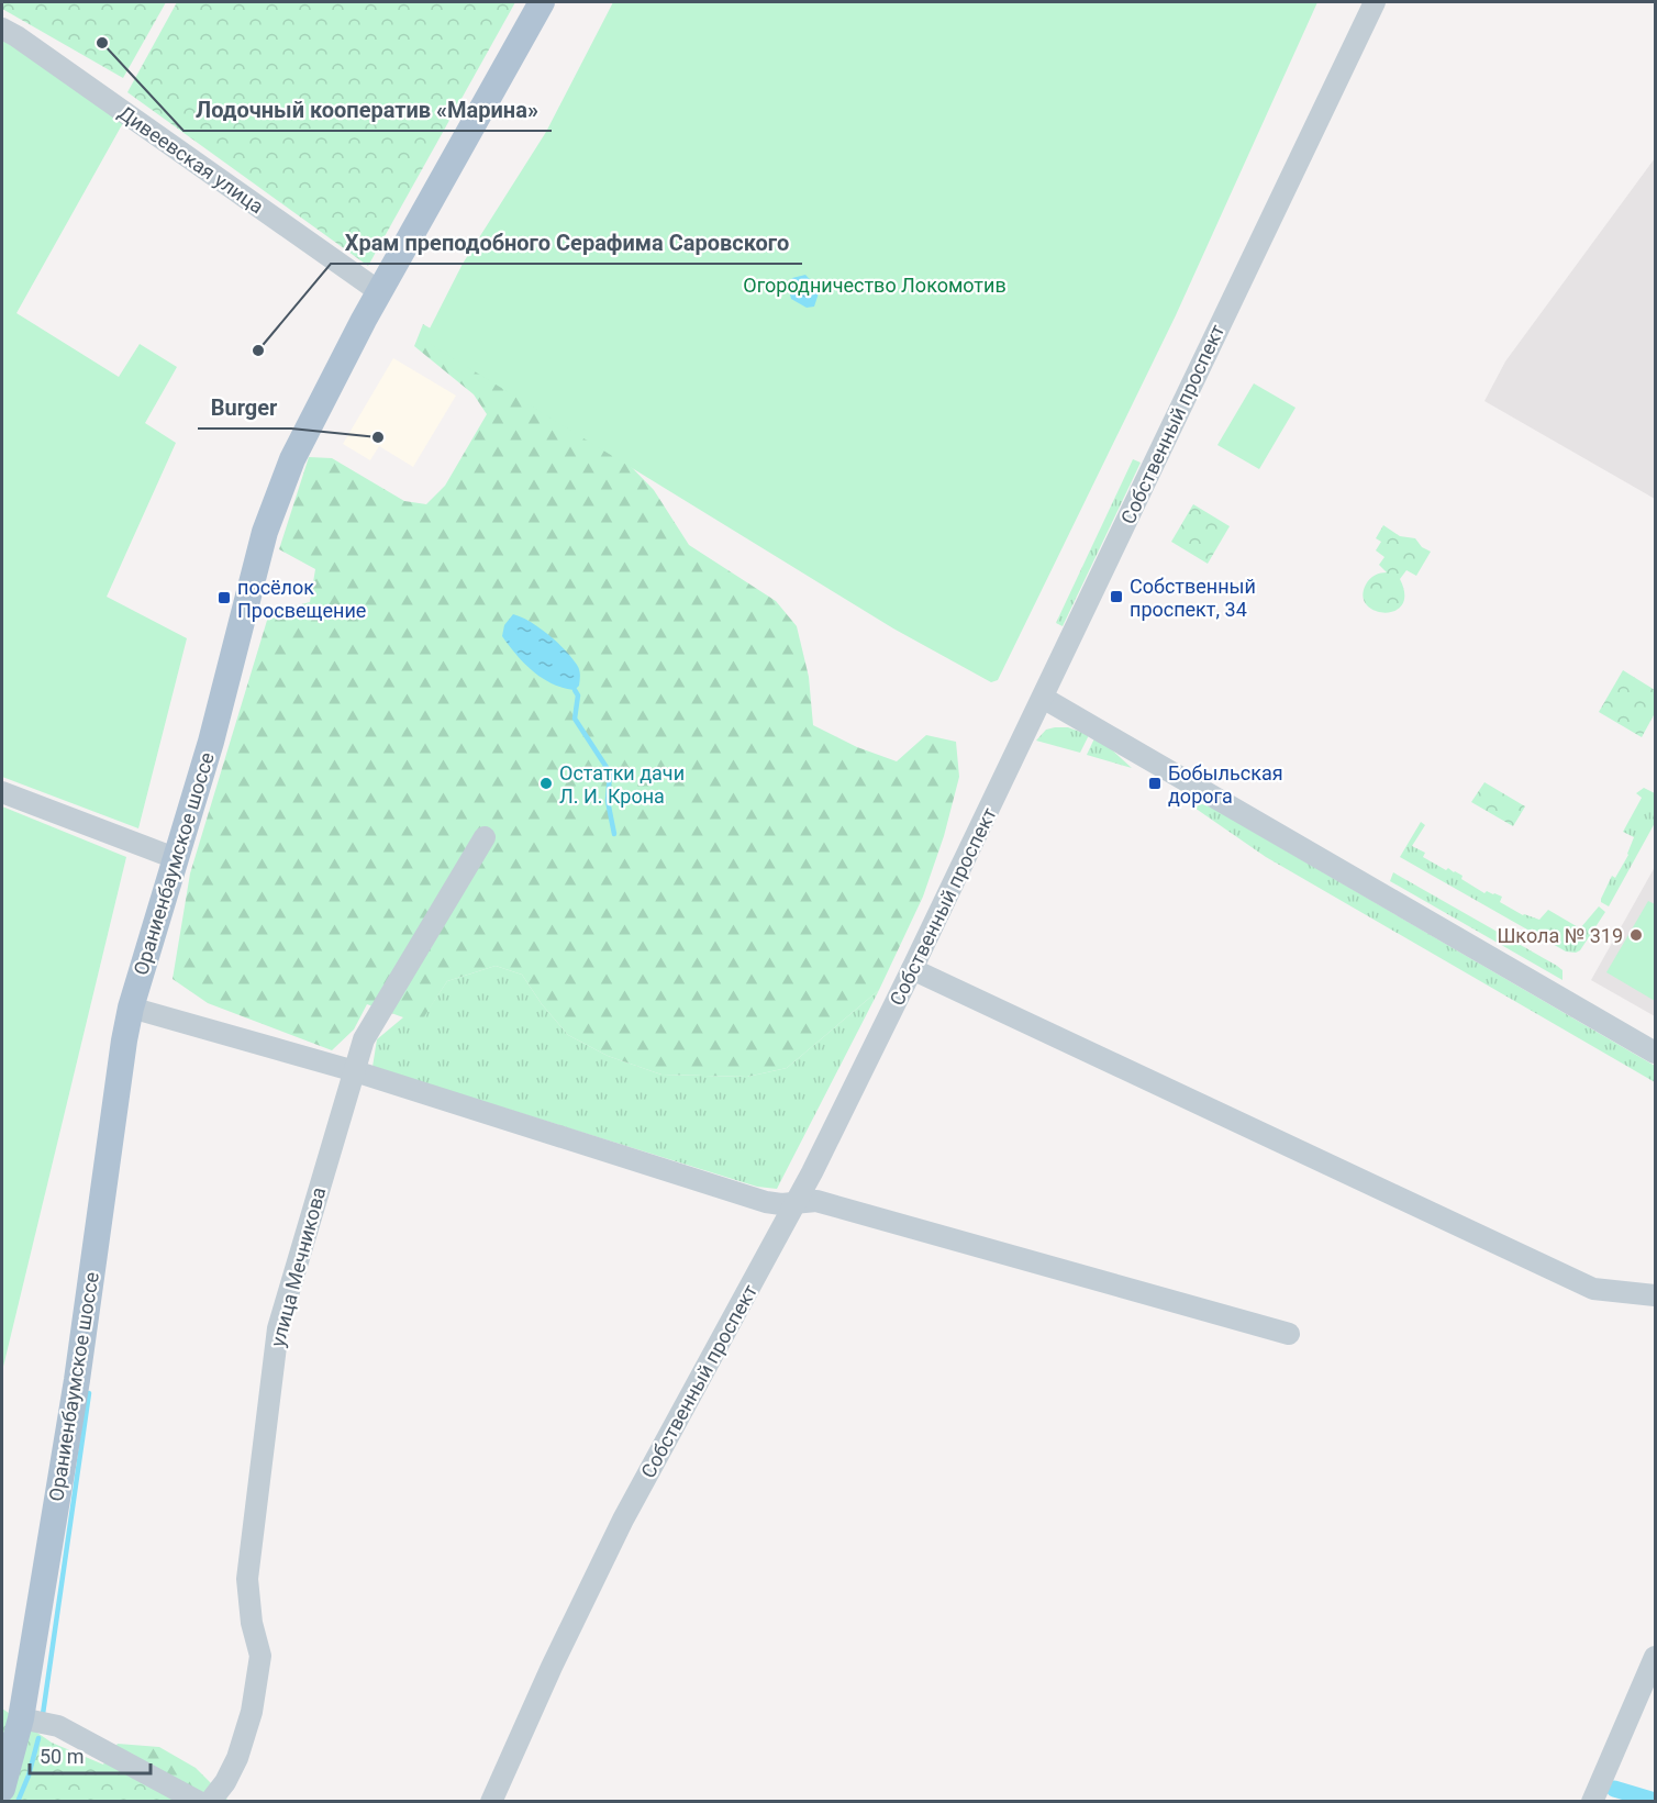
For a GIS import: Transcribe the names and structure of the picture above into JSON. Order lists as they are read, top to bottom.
{
  "streets": {
    "main road": ["Ораниенбаумское шоссе"],
    "street": ["Дивеевская улица", "Собственный проспект", "улица Мечникова"]
  },
  "crossings": [
    ["Дивеевская улица", "Ораниенбаумское шоссе"]
  ],
  "parks": ["Огородничество Локомотив"],
  "places": {
    "other": [
      "Лодочный кооператив «Марина»",
      "Храм преподобного Серафима Саровского",
      "Burger",
      "Остатки дачи Л. И. Крона",
      "Школа № 319"
    ],
    "transit": ["Собственный проспект, 34", "посёлок Просвещение", "Бобыльская дорога"]
  },
  "scale_bar": "50 m"
}
